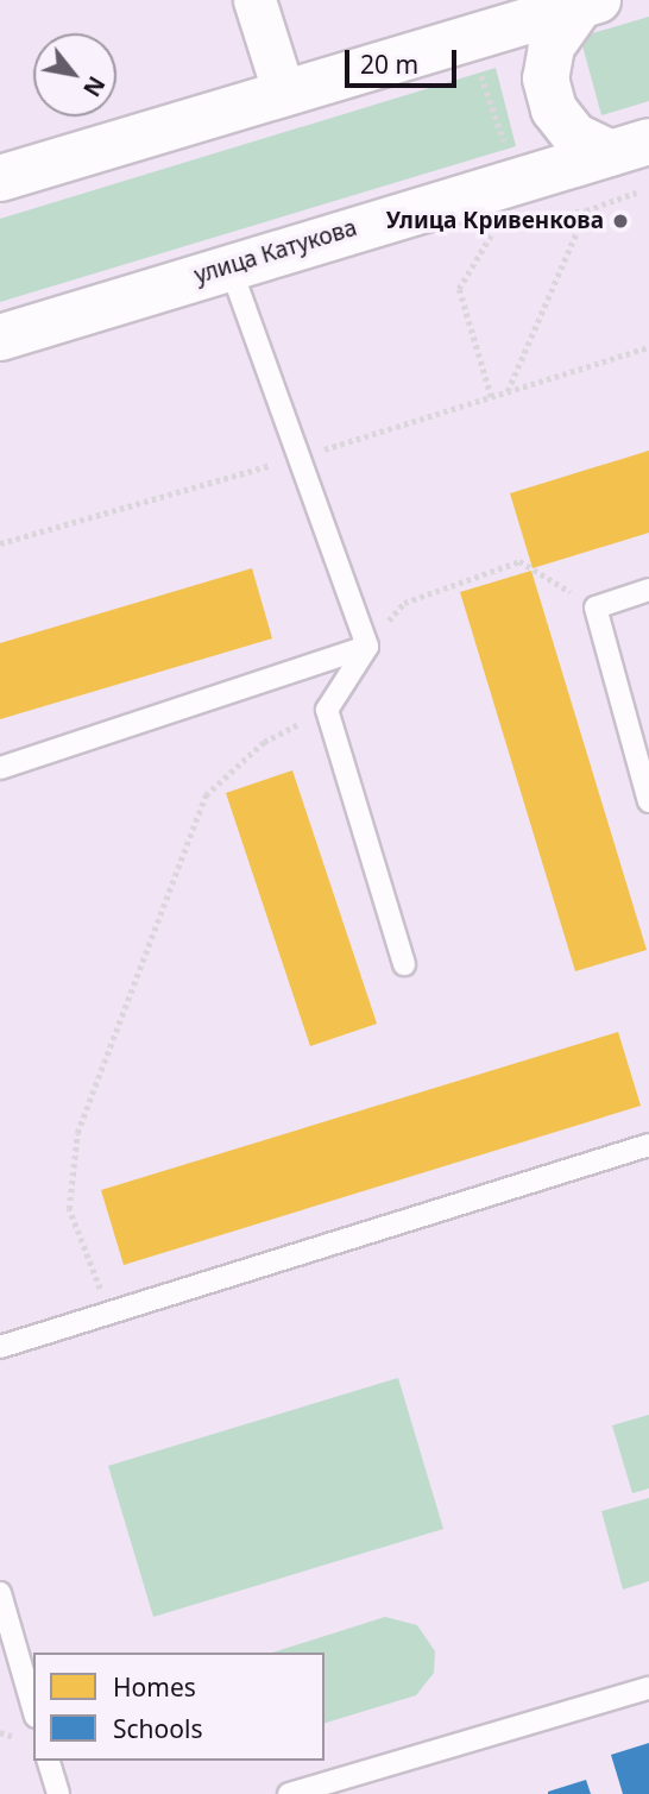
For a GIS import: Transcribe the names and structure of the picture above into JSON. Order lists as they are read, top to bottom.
{
  "streets": {
    "main road": ["улица Катукова"]
  },
  "places": ["Улица Кривенкова"],
  "legend": ["Homes", "Schools"],
  "scale_bar": "20 m",
  "north": "bottom right"
}
